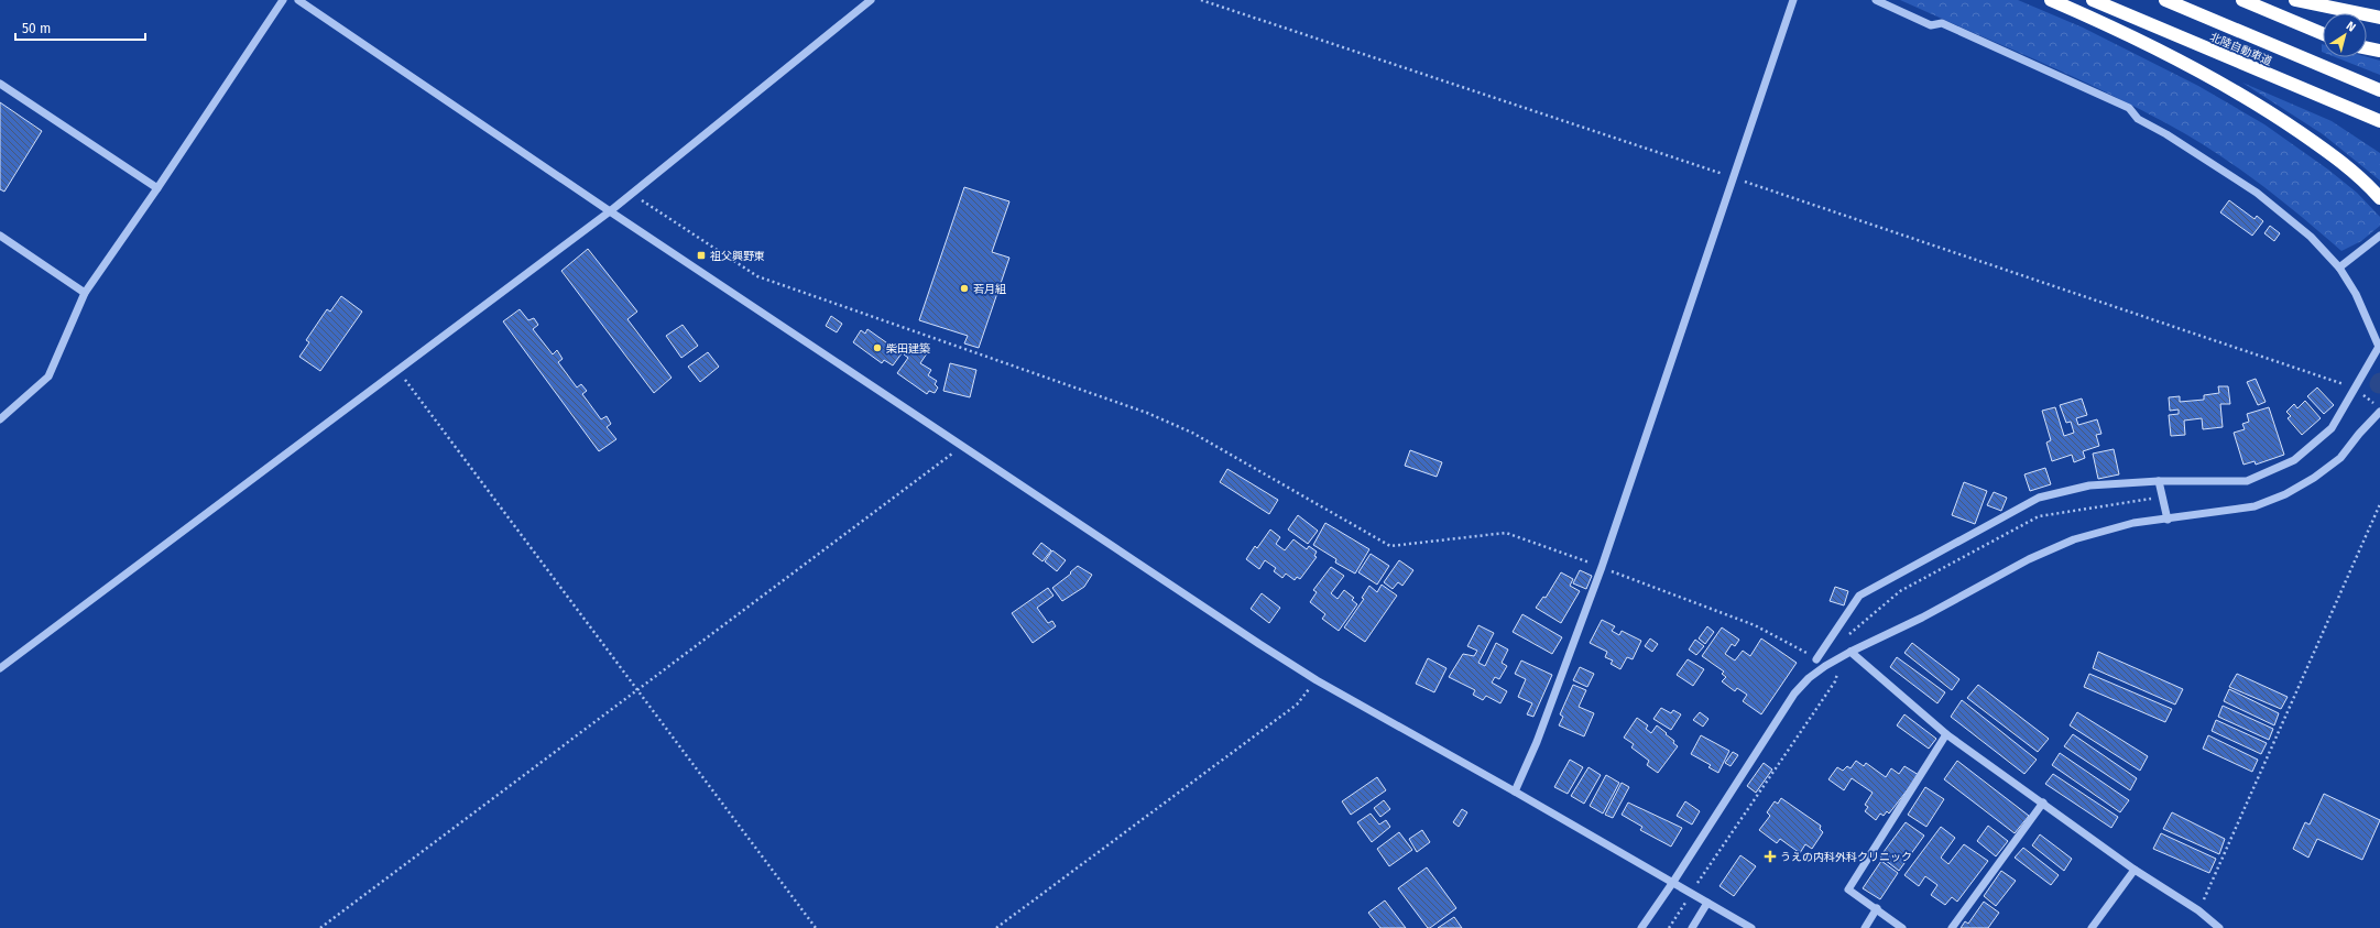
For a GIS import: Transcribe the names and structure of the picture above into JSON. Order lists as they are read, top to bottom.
{
  "streets": {
    "highway": ["北陸自動車道"]
  },
  "places": {
    "transit": ["祖父興野東"],
    "other": ["若月組", "柴田建築"],
    "health": ["うえの内科外科クリニック"]
  },
  "scale_bar": "50 m",
  "north": "top right"
}
